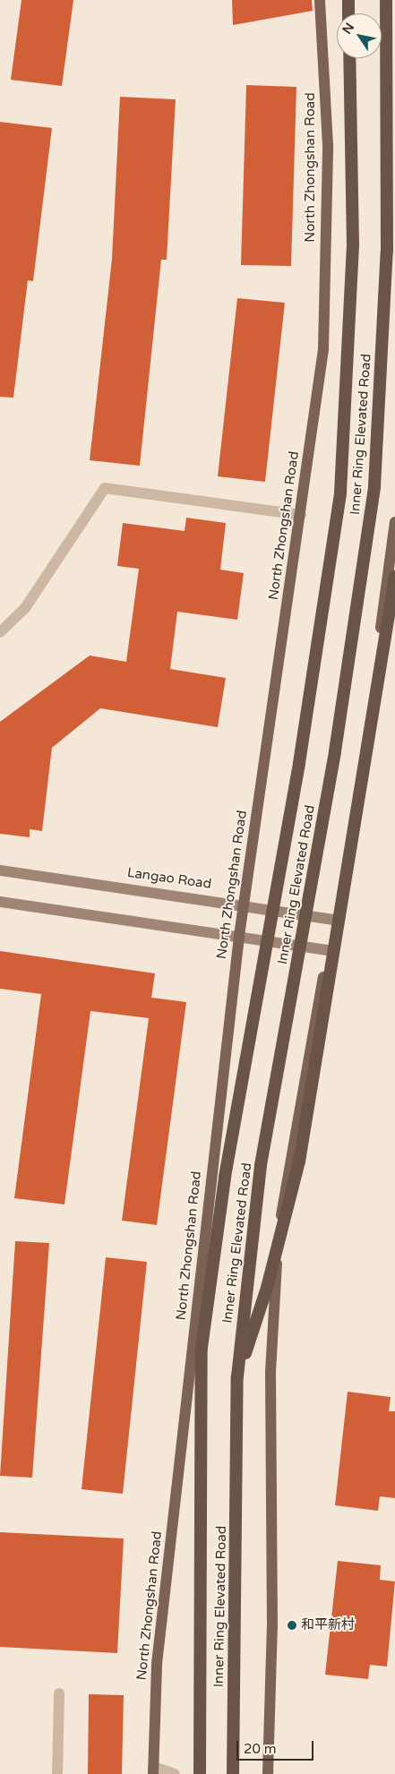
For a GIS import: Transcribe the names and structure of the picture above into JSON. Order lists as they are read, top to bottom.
{
  "streets": {
    "highway": ["Inner Ring Elevated Road"],
    "main road": ["North Zhongshan Road", "Langao Road"]
  },
  "crossings": [
    ["North Zhongshan Road", "Langao Road"]
  ],
  "places": ["和平新村"],
  "scale_bar": "20 m",
  "north": "top left"
}
